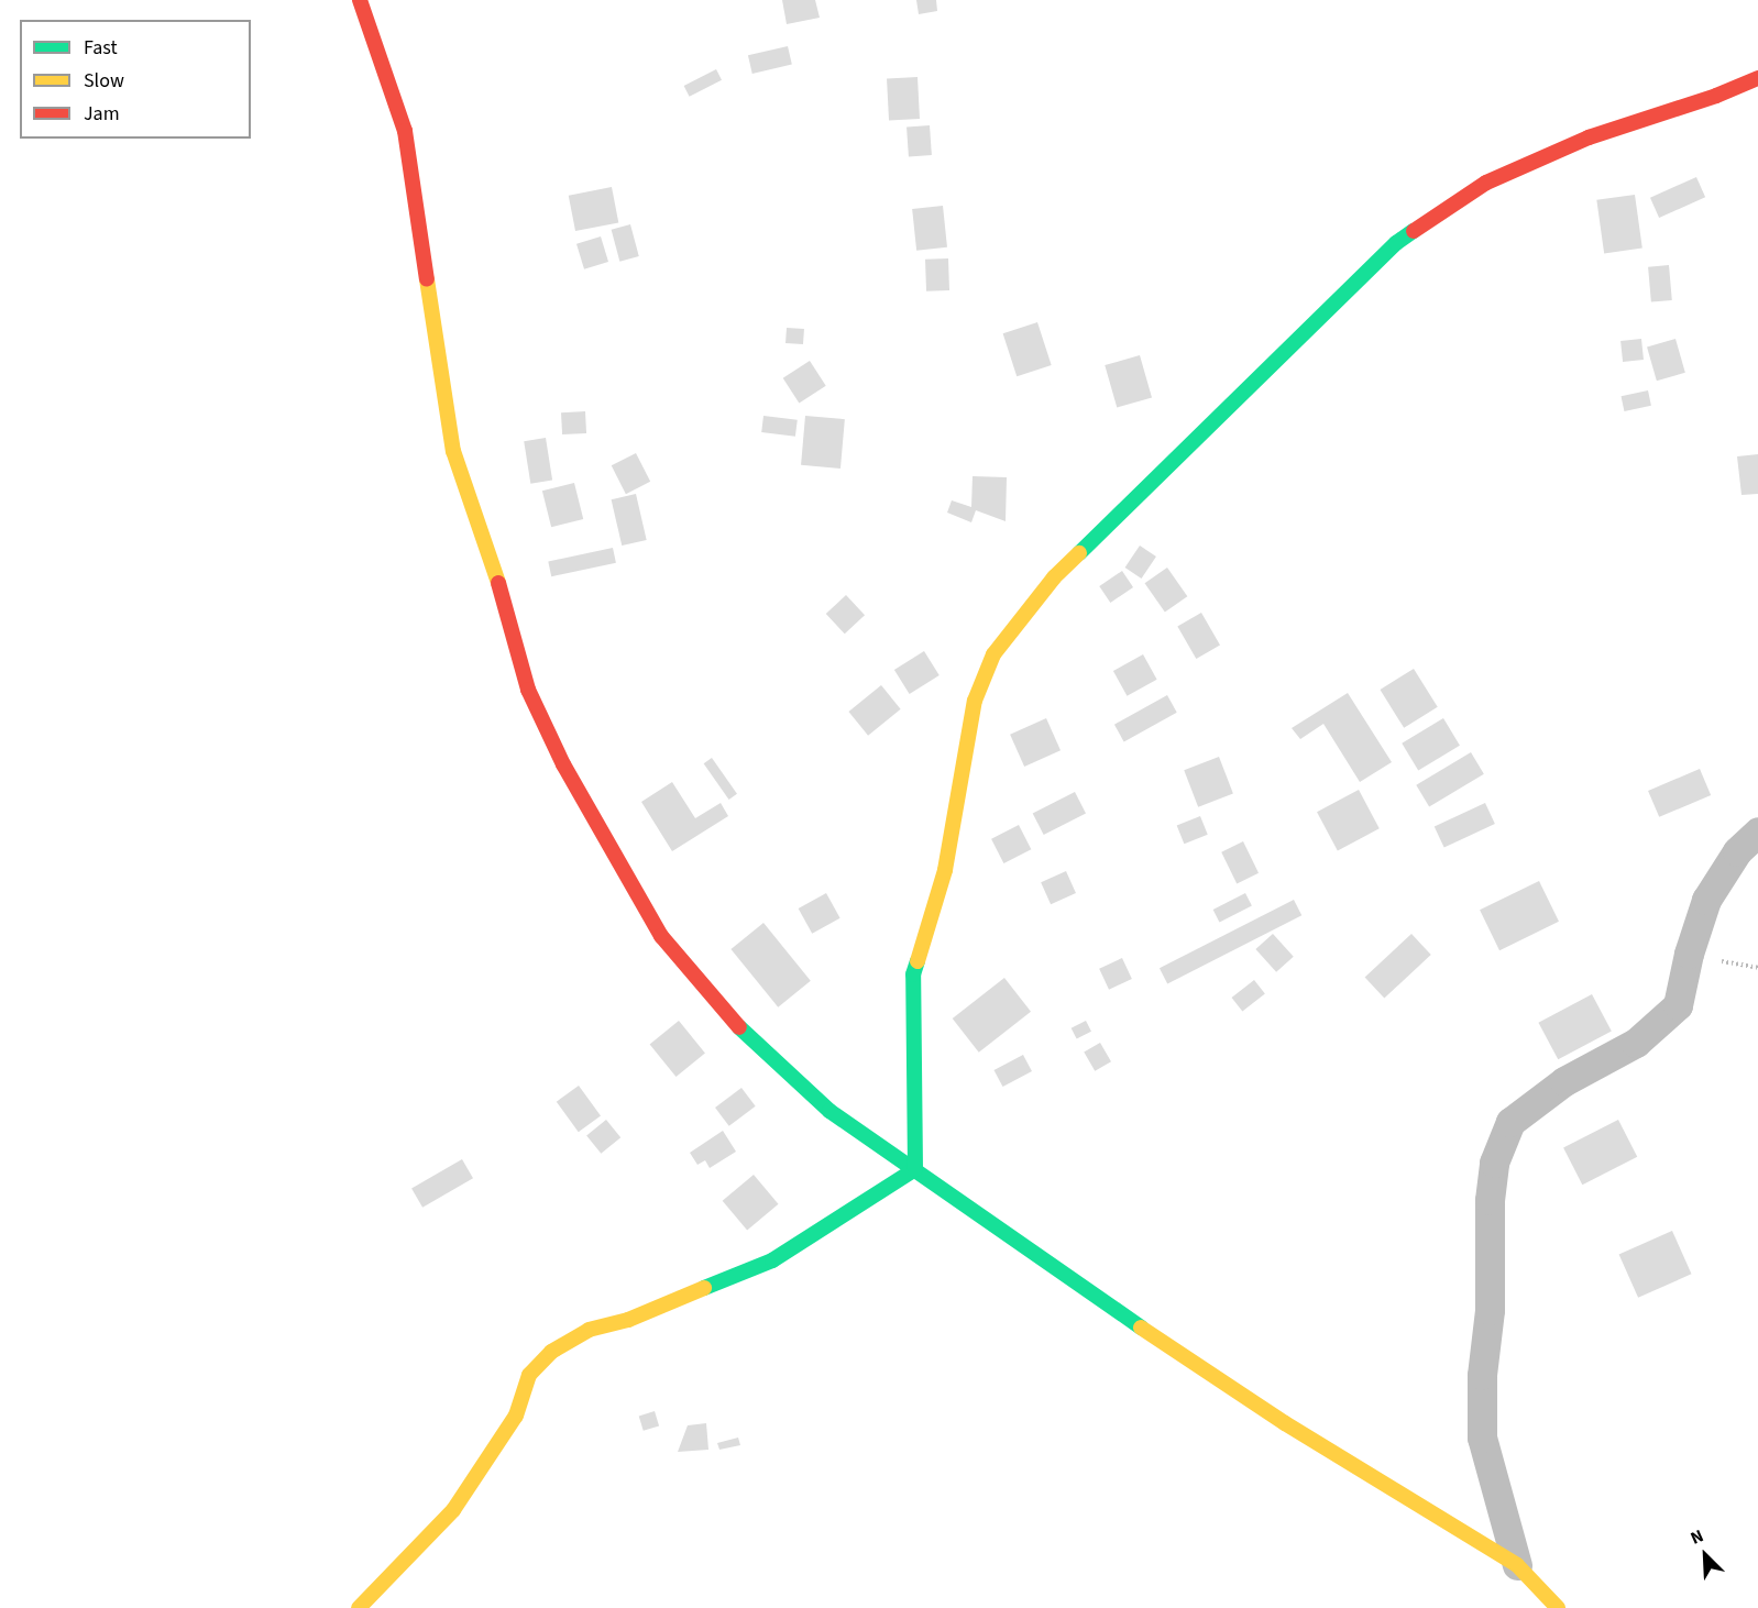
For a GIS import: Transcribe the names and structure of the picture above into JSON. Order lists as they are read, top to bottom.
{
  "legend": ["Fast", "Slow", "Jam"],
  "north": "top left"
}
